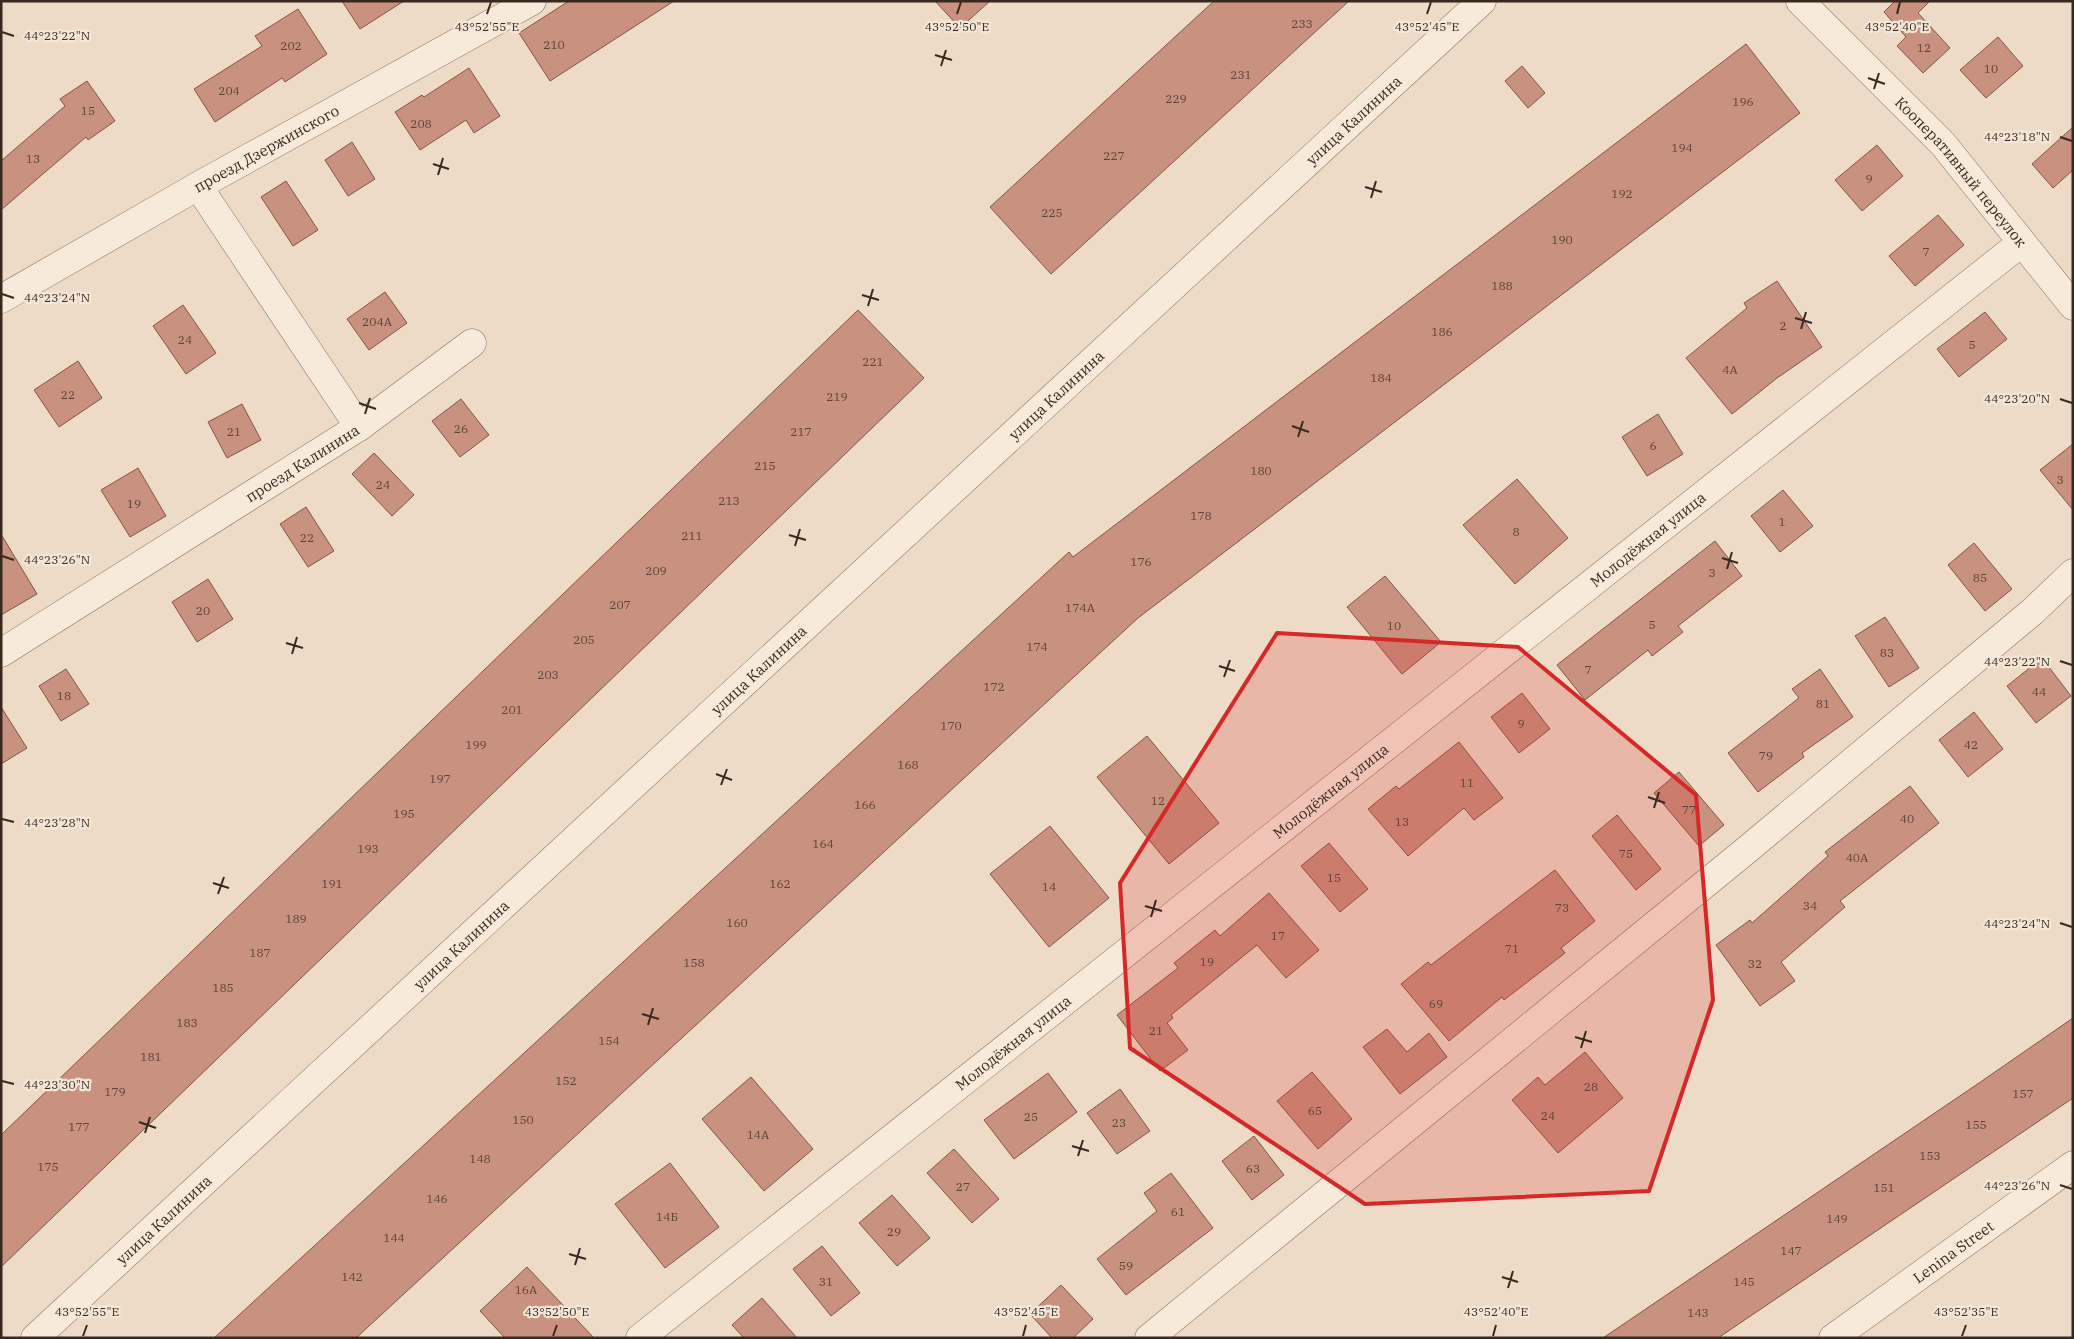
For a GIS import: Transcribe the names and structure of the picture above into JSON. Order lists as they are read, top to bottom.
{
  "streets": {
    "street": [
      "улица Калинина",
      "проезд Дзержинского",
      "Кооперативный переулок",
      "проезд Калинина",
      "Молодёжная улица",
      "Lenina Street"
    ]
  },
  "crossings": [
    ["проезд Дзержинского", "проезд Калинина"],
    ["Кооперативный переулок", "Молодёжная улица"]
  ],
  "house_numbers": [
    "233",
    "210",
    "202",
    "12",
    "10",
    "231",
    "204",
    "229",
    "196",
    "15",
    "208",
    "194",
    "227",
    "13",
    "9",
    "192",
    "225",
    "190",
    "7",
    "188",
    "204А",
    "2",
    "186",
    "24",
    "5",
    "221",
    "4А",
    "184",
    "22",
    "219",
    "26",
    "21",
    "217",
    "6",
    "215",
    "180",
    "3",
    "24",
    "213",
    "19",
    "178",
    "1",
    "8",
    "211",
    "22",
    "176",
    "209",
    "3",
    "85",
    "207",
    "174А",
    "20",
    "5",
    "10",
    "205",
    "174",
    "83",
    "7",
    "203",
    "172",
    "44",
    "18",
    "81",
    "201",
    "9",
    "170",
    "199",
    "42",
    "79",
    "168",
    "197",
    "11",
    "12",
    "166",
    "77",
    "195",
    "40",
    "13",
    "164",
    "193",
    "75",
    "40А",
    "15",
    "191",
    "162",
    "14",
    "34",
    "73",
    "189",
    "160",
    "17",
    "71",
    "187",
    "19",
    "158",
    "32",
    "185",
    "69",
    "183",
    "21",
    "154",
    "181",
    "152",
    "28",
    "179",
    "157",
    "65",
    "24",
    "25",
    "150",
    "23",
    "155",
    "177",
    "14А",
    "153",
    "148",
    "175",
    "63",
    "27",
    "151",
    "146",
    "61",
    "14Б",
    "149",
    "29",
    "144",
    "147",
    "59",
    "142",
    "31",
    "145",
    "16А",
    "143"
  ],
  "coordinates": [
    "43°52'55\"E",
    "43°52'50\"E",
    "43°52'45\"E",
    "43°52'40\"E",
    "44°23'22\"N",
    "44°23'18\"N",
    "44°23'24\"N",
    "44°23'20\"N",
    "44°23'26\"N",
    "44°23'28\"N",
    "44°23'30\"N",
    "43°52'35\"E"
  ]
}
